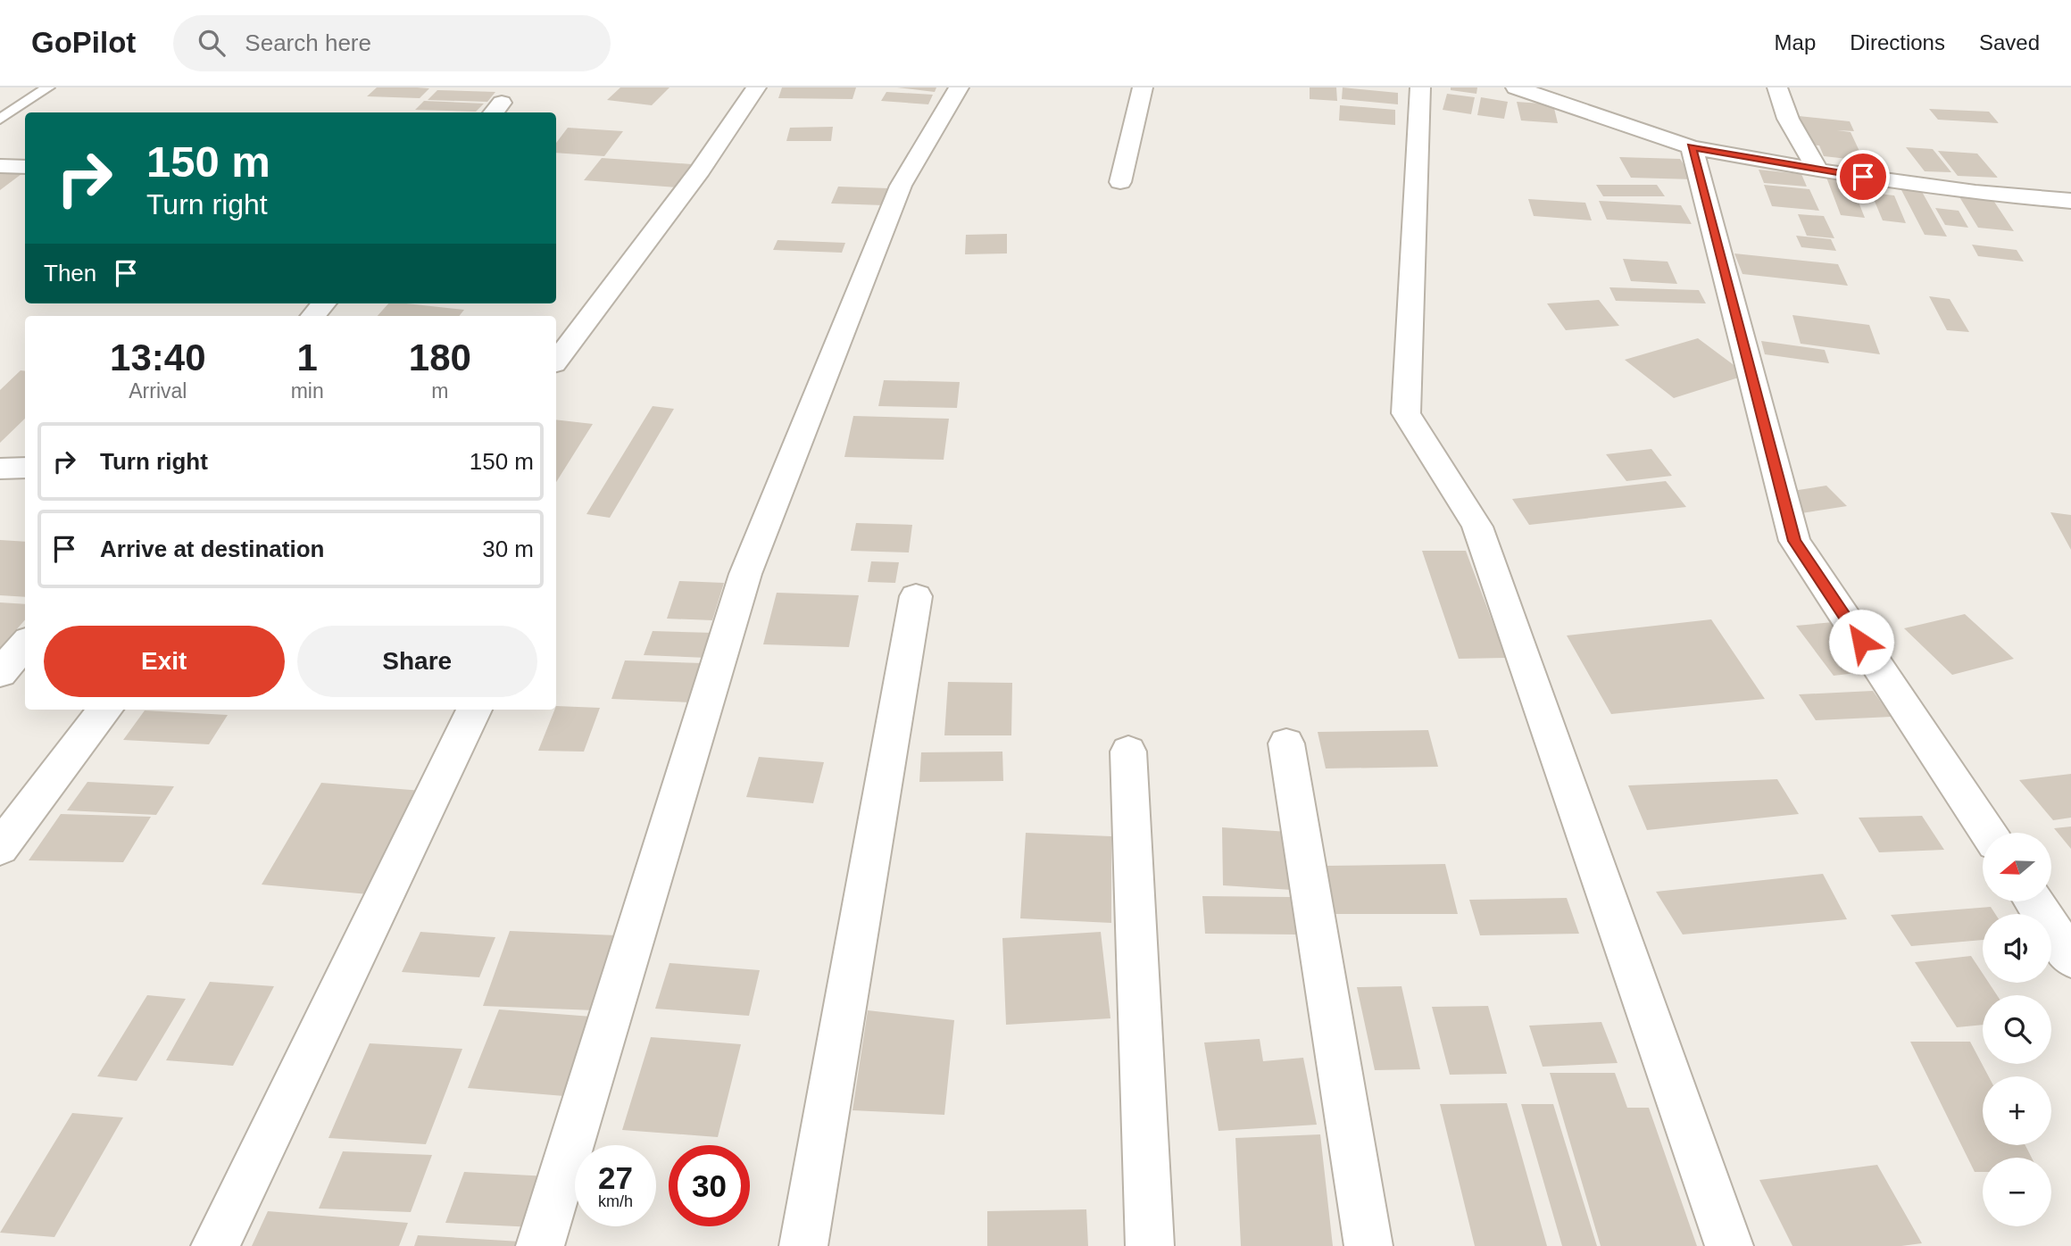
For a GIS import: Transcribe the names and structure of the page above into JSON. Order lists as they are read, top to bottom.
{
  "north": "left",
  "page": {
    "header": "GoPilot",
    "search": "Search here",
    "nav": ["Map", "Directions", "Saved"],
    "turn": ["150 m", "Turn right"],
    "then": "Then",
    "eta": [
      "13:40",
      "Arrival",
      "1",
      "min",
      "180",
      "m"
    ],
    "list": [
      {
        "name": "Turn right",
        "value": "150 m"
      },
      {
        "name": "Arrive at destination",
        "value": "30 m"
      }
    ],
    "buttons": ["Exit", "Share"],
    "map_buttons": ["+", "−"],
    "speed": "27 km/h",
    "limit": "30"
  }
}
